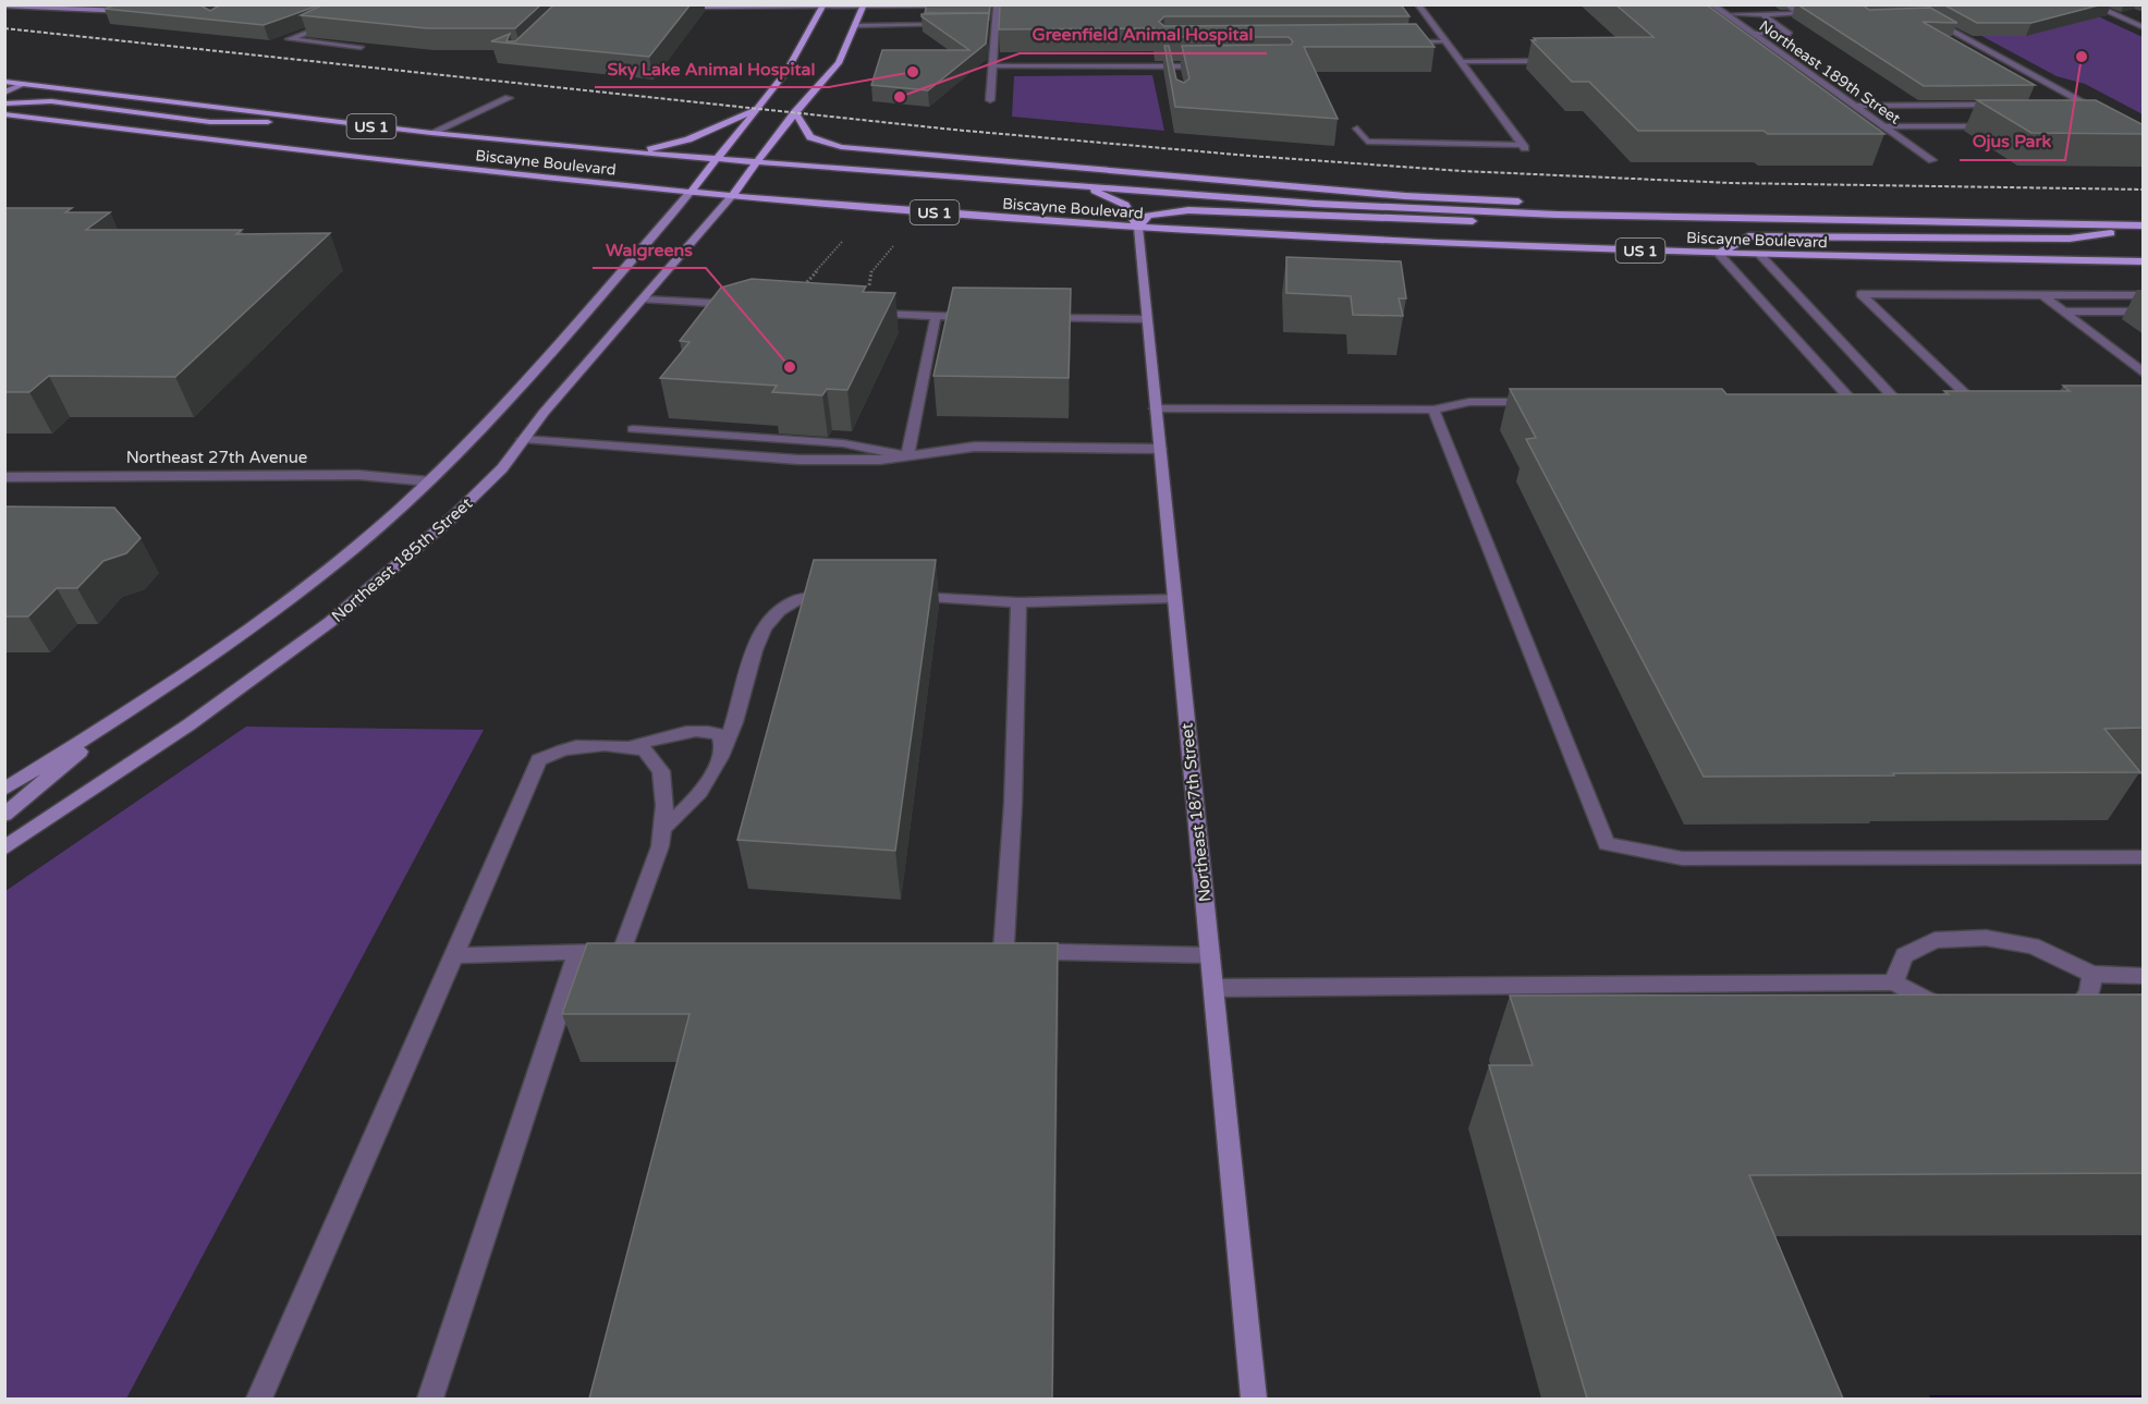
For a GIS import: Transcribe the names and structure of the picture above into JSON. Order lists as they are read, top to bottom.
{
  "streets": {
    "main road": ["US 1", "Biscayne Boulevard"],
    "street": [
      "Northeast 189th Street",
      "Northeast 27th Avenue",
      "Northeast 185th Street",
      "Northeast 187th Street"
    ]
  },
  "crossings": [
    ["Biscayne Boulevard", "Northeast 185th Street"],
    ["Biscayne Boulevard", "Northeast 187th Street"]
  ],
  "places": [
    "Ojus Park",
    "Sky Lake Animal Hospital",
    "Greenfield Animal Hospital",
    "Walgreens"
  ]
}
